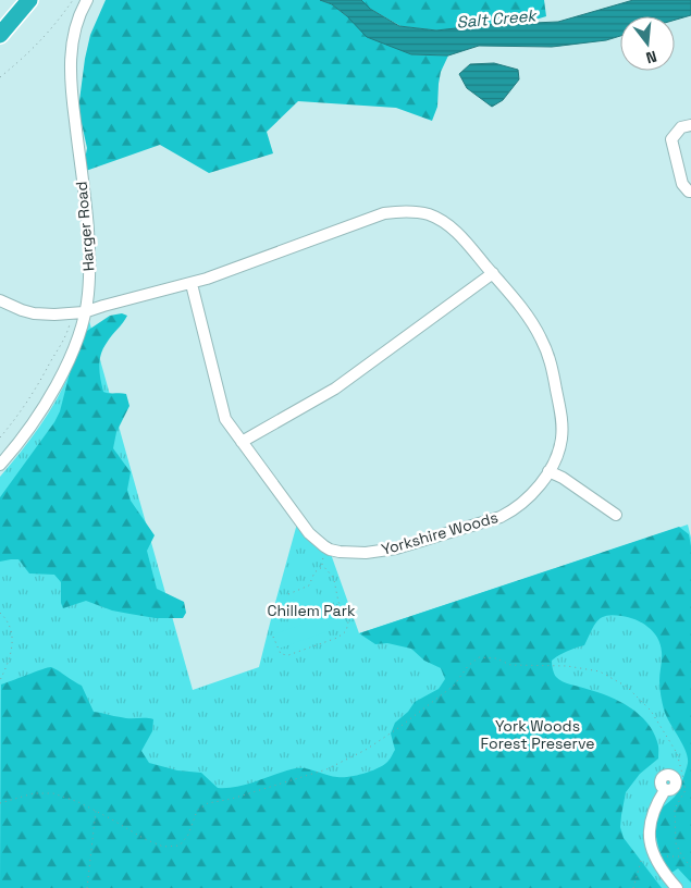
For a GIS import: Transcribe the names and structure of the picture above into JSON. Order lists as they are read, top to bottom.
{
  "streets": {
    "street": ["Harger Road", "Yorkshire Woods"]
  },
  "crossings": [
    ["Harger Road", "Yorkshire Woods"]
  ],
  "water": ["Salt Creek"],
  "parks": ["Chillem Park", "York Woods Forest Preserve"],
  "north": "bottom"
}
